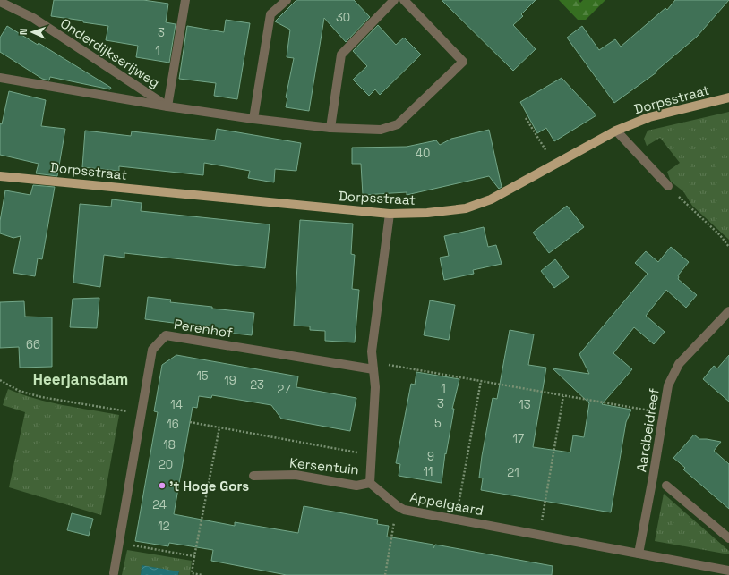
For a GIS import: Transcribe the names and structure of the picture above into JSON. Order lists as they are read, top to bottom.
{
  "streets": {
    "main road": ["Dorpsstraat"],
    "street": [
      "Onderdijkserijweg",
      "Perenhof",
      "Aardbeidreef",
      "Kersentuin",
      "Appelgaard"
    ]
  },
  "crossings": [
    ["Aardbeidreef", "Appelgaard"],
    ["Kersentuin", "Appelgaard"]
  ],
  "districts": ["Heerjansdam"],
  "places": ["'t Hoge Gors"],
  "house_numbers": [
    "30",
    "3",
    "1",
    "40",
    "66",
    "15",
    "19",
    "23",
    "1",
    "27",
    "3",
    "14",
    "13",
    "5",
    "16",
    "17",
    "18",
    "9",
    "20",
    "11",
    "21",
    "24",
    "12"
  ],
  "north": "left"
}
